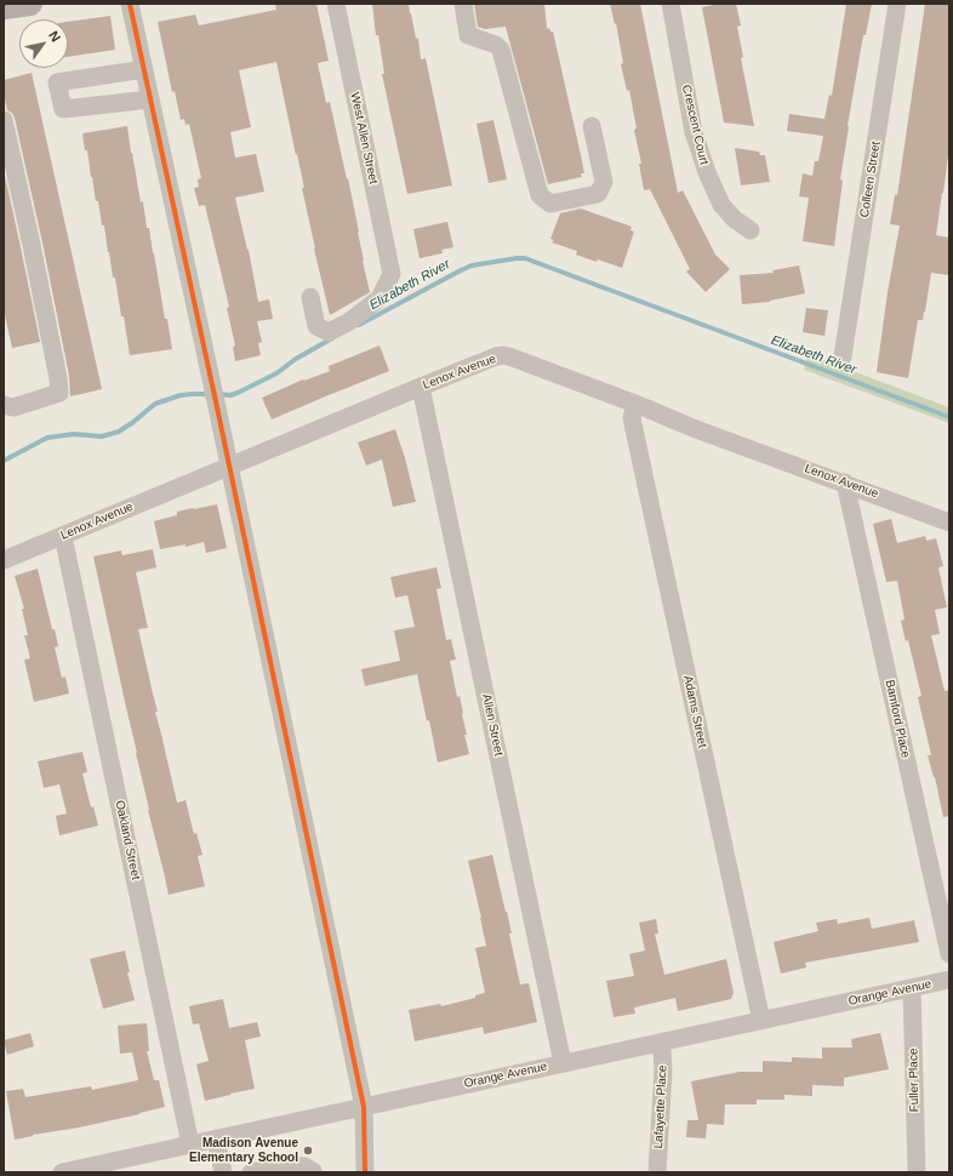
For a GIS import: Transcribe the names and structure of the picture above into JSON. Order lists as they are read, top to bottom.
{
  "streets": {
    "street": [
      "Crescent Court",
      "West Allen Street",
      "Colleen Street",
      "Lenox Avenue",
      "Adams Street",
      "Bamford Place",
      "Allen Street",
      "Oakland Street",
      "Orange Avenue",
      "Fuller Place",
      "Lafayette Place"
    ]
  },
  "crossings": [
    ["Lenox Avenue", "Adams Street"],
    ["Lenox Avenue", "Bamford Place"],
    ["Lenox Avenue", "Allen Street"],
    ["Lenox Avenue", "Oakland Street"],
    ["Adams Street", "Orange Avenue"],
    ["Allen Street", "Orange Avenue"],
    ["Oakland Street", "Orange Avenue"],
    ["Orange Avenue", "Fuller Place"],
    ["Orange Avenue", "Lafayette Place"]
  ],
  "water": ["Elizabeth River"],
  "places": ["Madison Avenue Elementary School"],
  "north": "top right"
}
